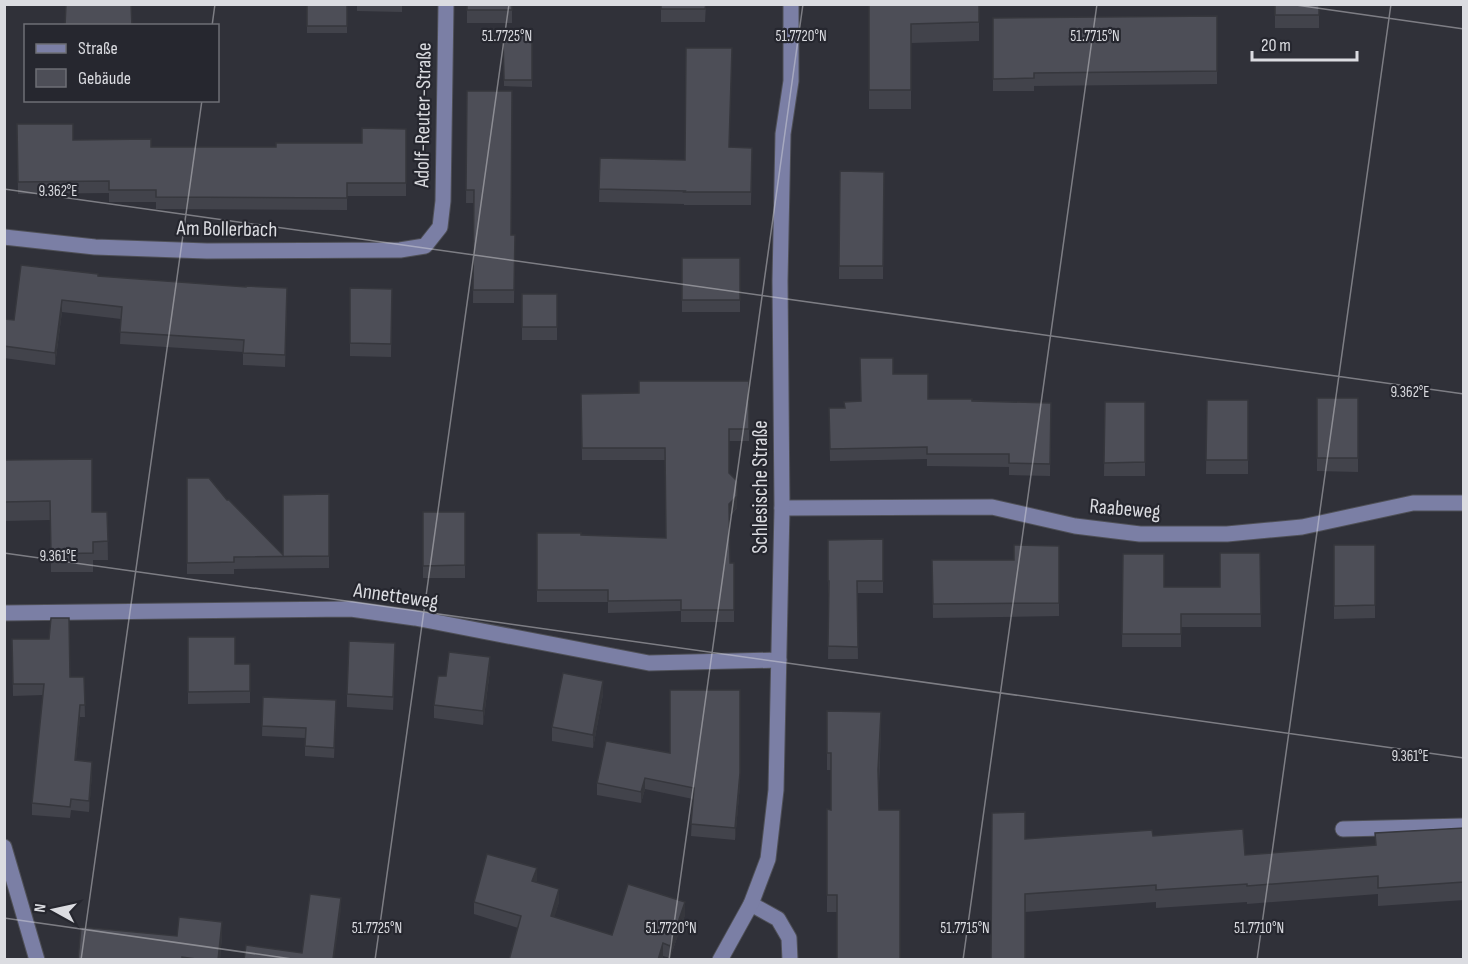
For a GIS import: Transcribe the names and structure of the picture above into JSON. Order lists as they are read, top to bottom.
{
  "streets": {
    "street": [
      "Adolf-Reuter-Straße",
      "Am Bollerbach",
      "Schlesische Straße",
      "Raabeweg",
      "Annetteweg"
    ]
  },
  "crossings": [
    ["Adolf-Reuter-Straße", "Am Bollerbach"],
    ["Schlesische Straße", "Raabeweg"],
    ["Schlesische Straße", "Annetteweg"]
  ],
  "legend": ["Straße", "Gebäude"],
  "scale_bar": "20 m",
  "north": "left",
  "coordinates": [
    "51.7725°N",
    "51.7720°N",
    "51.7715°N",
    "9.362°E",
    "9.361°E",
    "51.7710°N"
  ]
}
